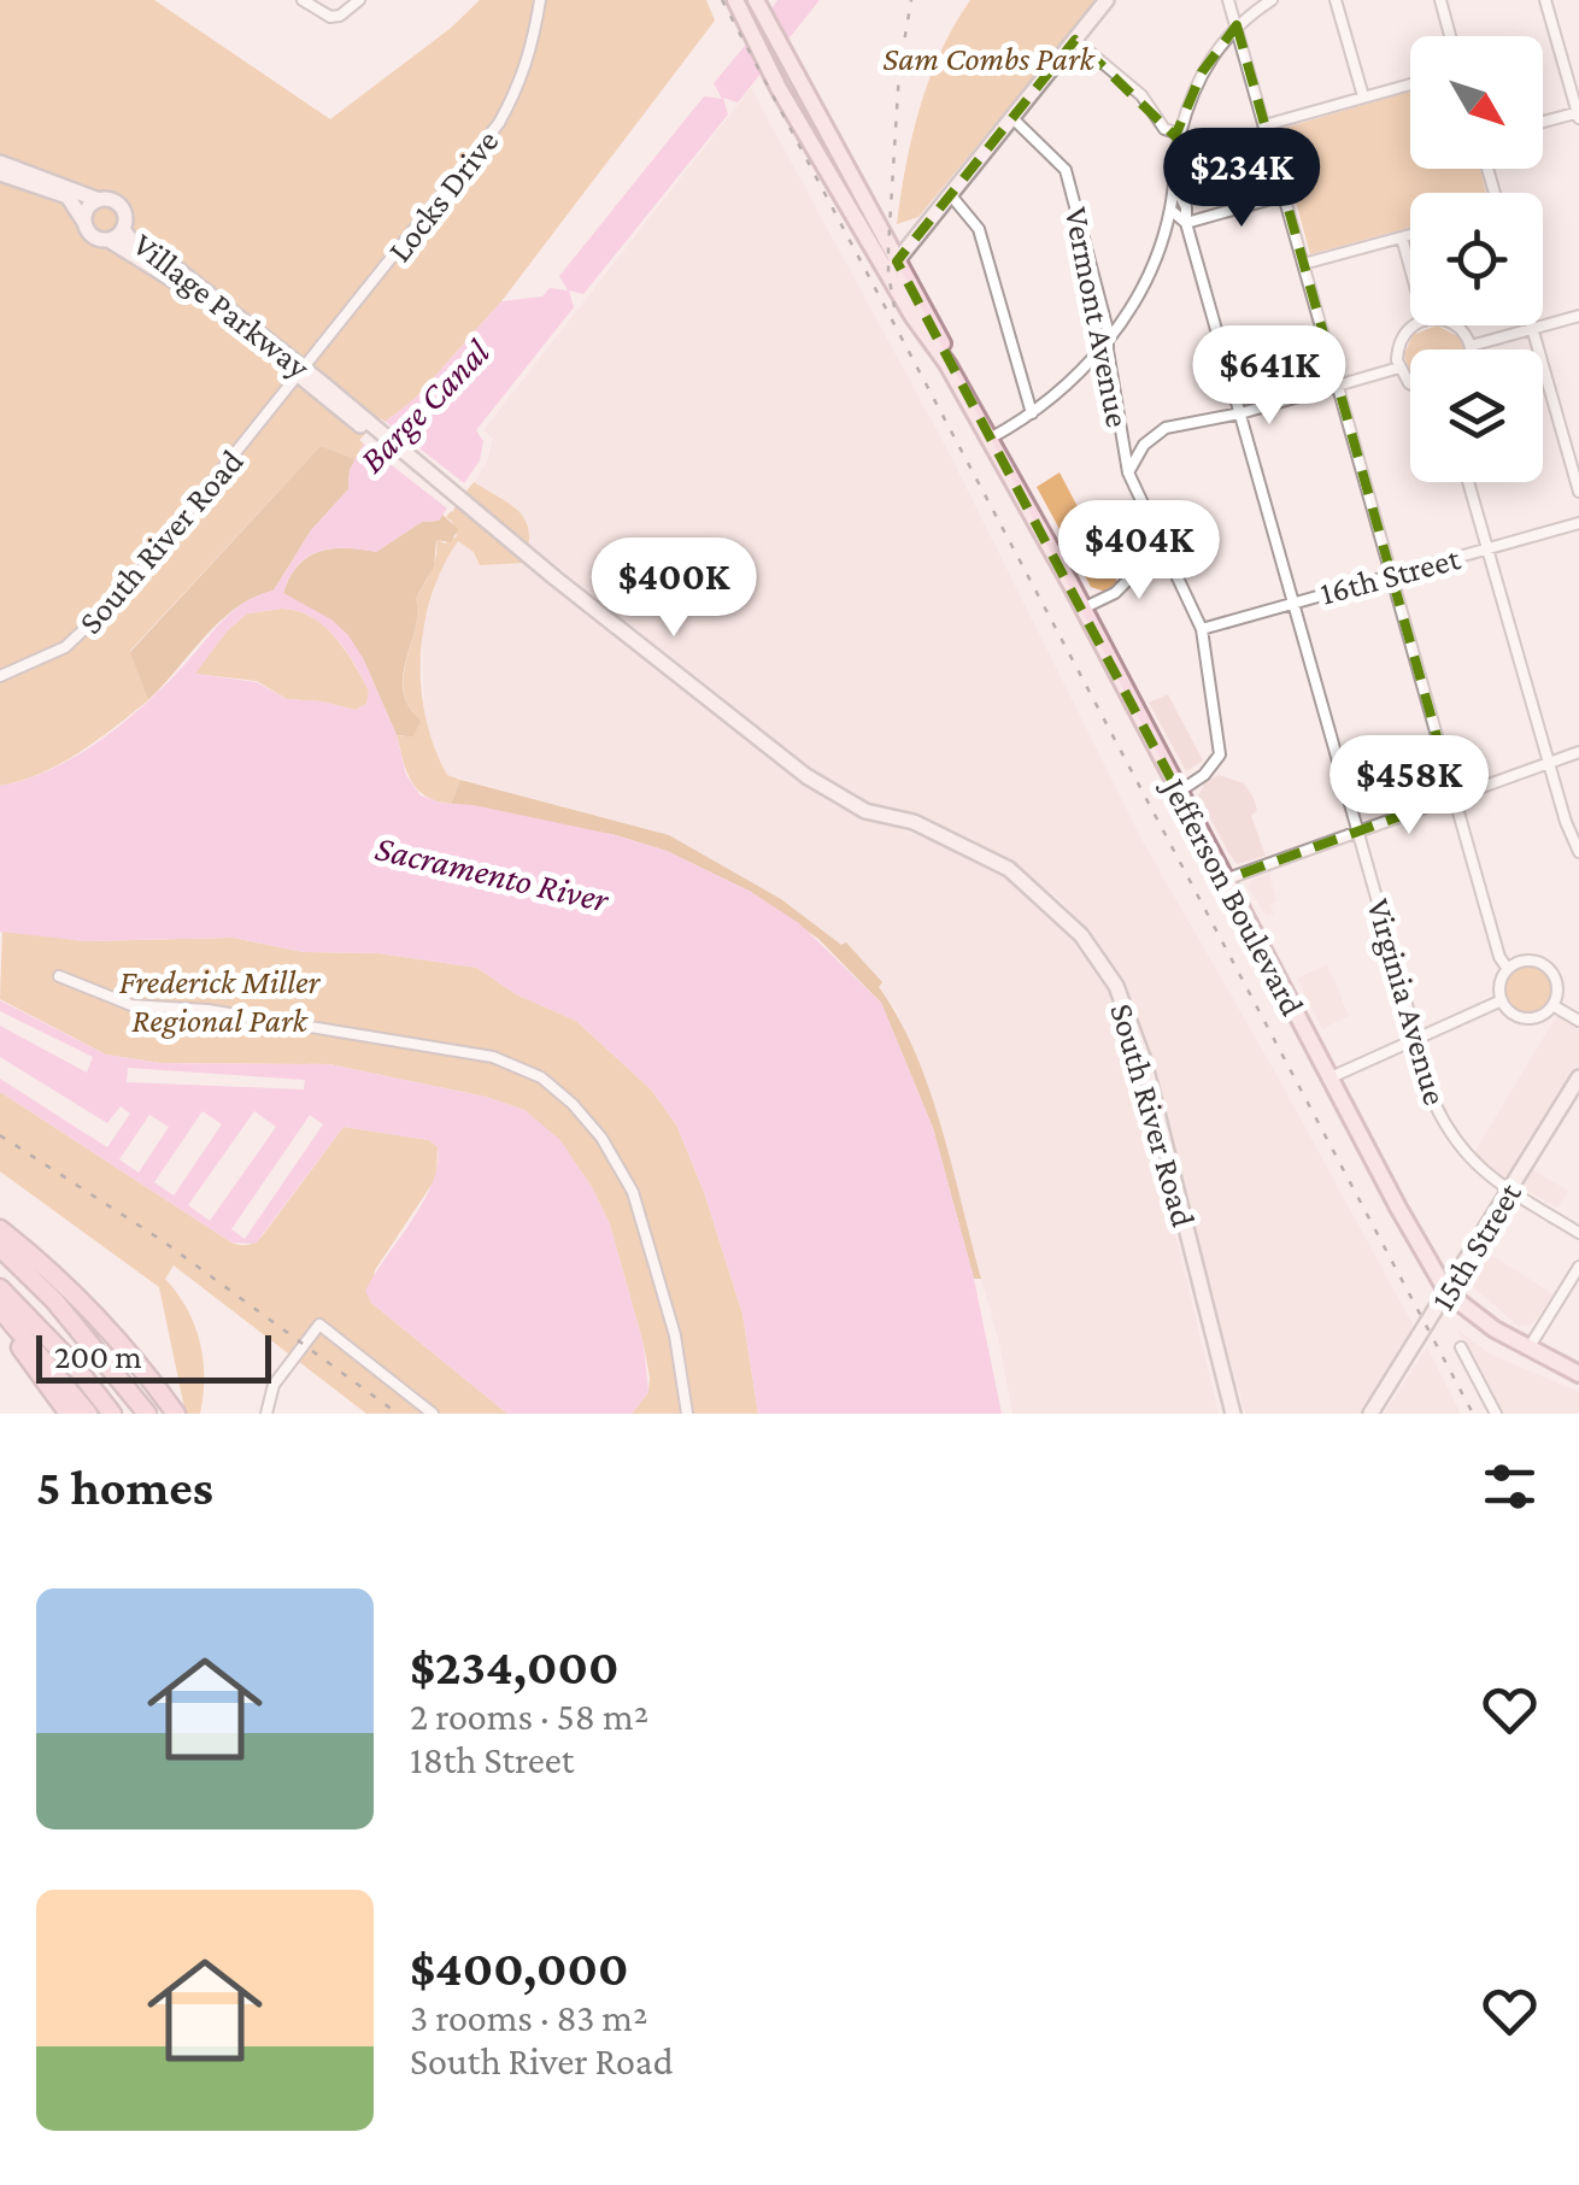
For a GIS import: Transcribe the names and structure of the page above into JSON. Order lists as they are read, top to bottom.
{
  "streets": {
    "main road": ["Jefferson Boulevard"],
    "street": [
      "Locks Drive",
      "Village Parkway",
      "Vermont Avenue",
      "South River Road",
      "16th Street",
      "Virginia Avenue",
      "15th Street"
    ]
  },
  "crossings": [
    ["Locks Drive", "Village Parkway"],
    ["Locks Drive", "South River Road"],
    ["Village Parkway", "South River Road"],
    ["Vermont Avenue", "16th Street"],
    ["Vermont Avenue", "Jefferson Boulevard"],
    ["Vermont Avenue", "Virginia Avenue"],
    ["16th Street", "Virginia Avenue"],
    ["Jefferson Boulevard", "Virginia Avenue"],
    ["Jefferson Boulevard", "15th Street"],
    ["Virginia Avenue", "15th Street"]
  ],
  "water": ["Barge Canal", "Sacramento River"],
  "parks": ["Sam Combs Park", "Frederick Miller Regional Park"],
  "scale_bar": "200 m",
  "north": "bottom right",
  "page": {
    "price": [
      "$234K",
      "$641K",
      "$404K",
      "$400K",
      "$458K"
    ],
    "scale": "200 m",
    "heading": "5 homes",
    "list": [
      {
        "name": "$234,000",
        "note": "2 rooms · 58 m² · 18th Street"
      },
      {
        "name": "$400,000",
        "note": "3 rooms · 83 m² · South River Road"
      }
    ]
  }
}
